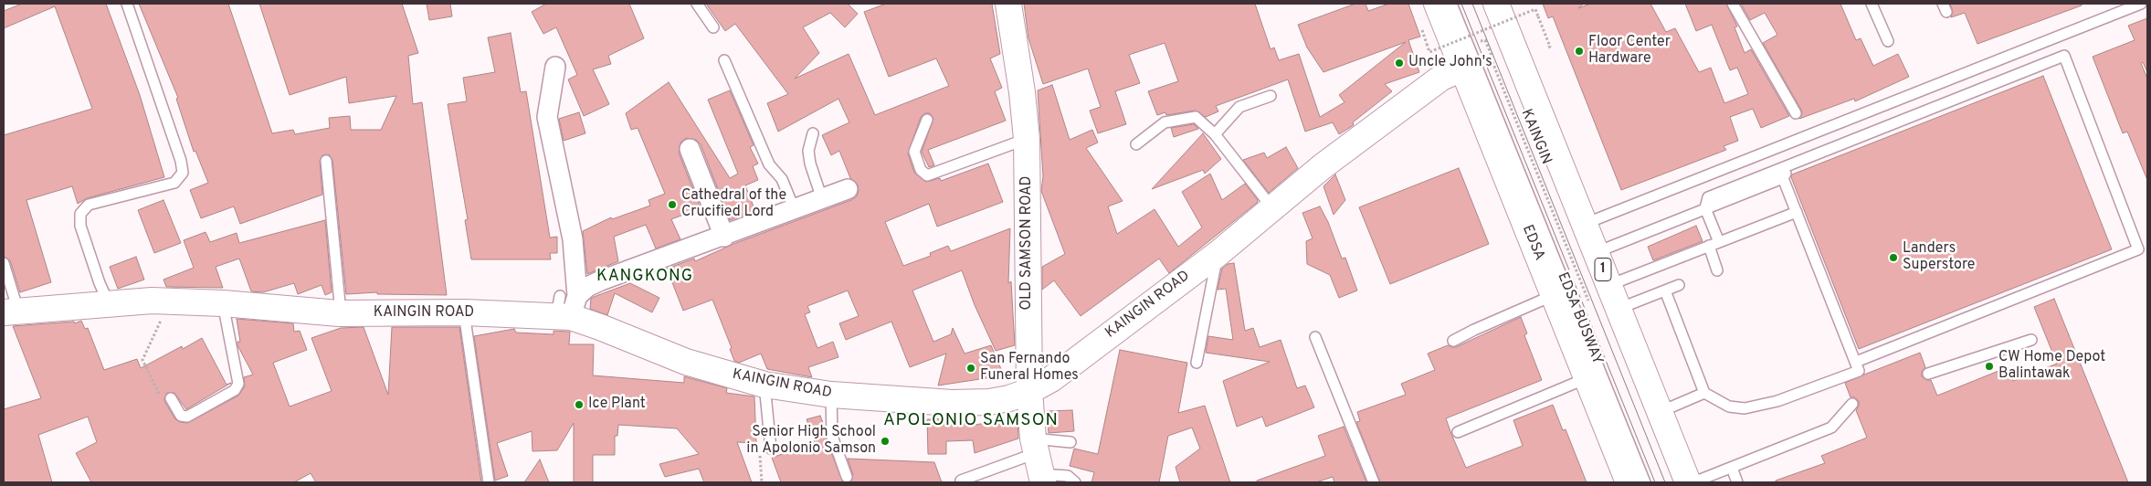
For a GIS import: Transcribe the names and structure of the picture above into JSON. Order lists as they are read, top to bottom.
{
  "streets": {
    "main road": [
      "OLD SAMSON ROAD",
      "EDSA",
      "1",
      "KAINGIN ROAD"
    ],
    "lane": ["EDSA BUSWAY"],
    "path": ["KAINGIN"]
  },
  "crossings": [
    ["OLD SAMSON ROAD", "KAINGIN ROAD"],
    ["EDSA", "KAINGIN ROAD"]
  ],
  "districts": ["KANGKONG", "APOLONIO SAMSON"],
  "places": [
    "Floor Center Hardware",
    "Uncle John's",
    "Cathedral of the Crucified Lord",
    "Landers Superstore",
    "CW Home Depot Balintawak",
    "San Fernando Funeral Homes",
    "Ice Plant",
    "Senior High School in Apolonio Samson"
  ]
}
